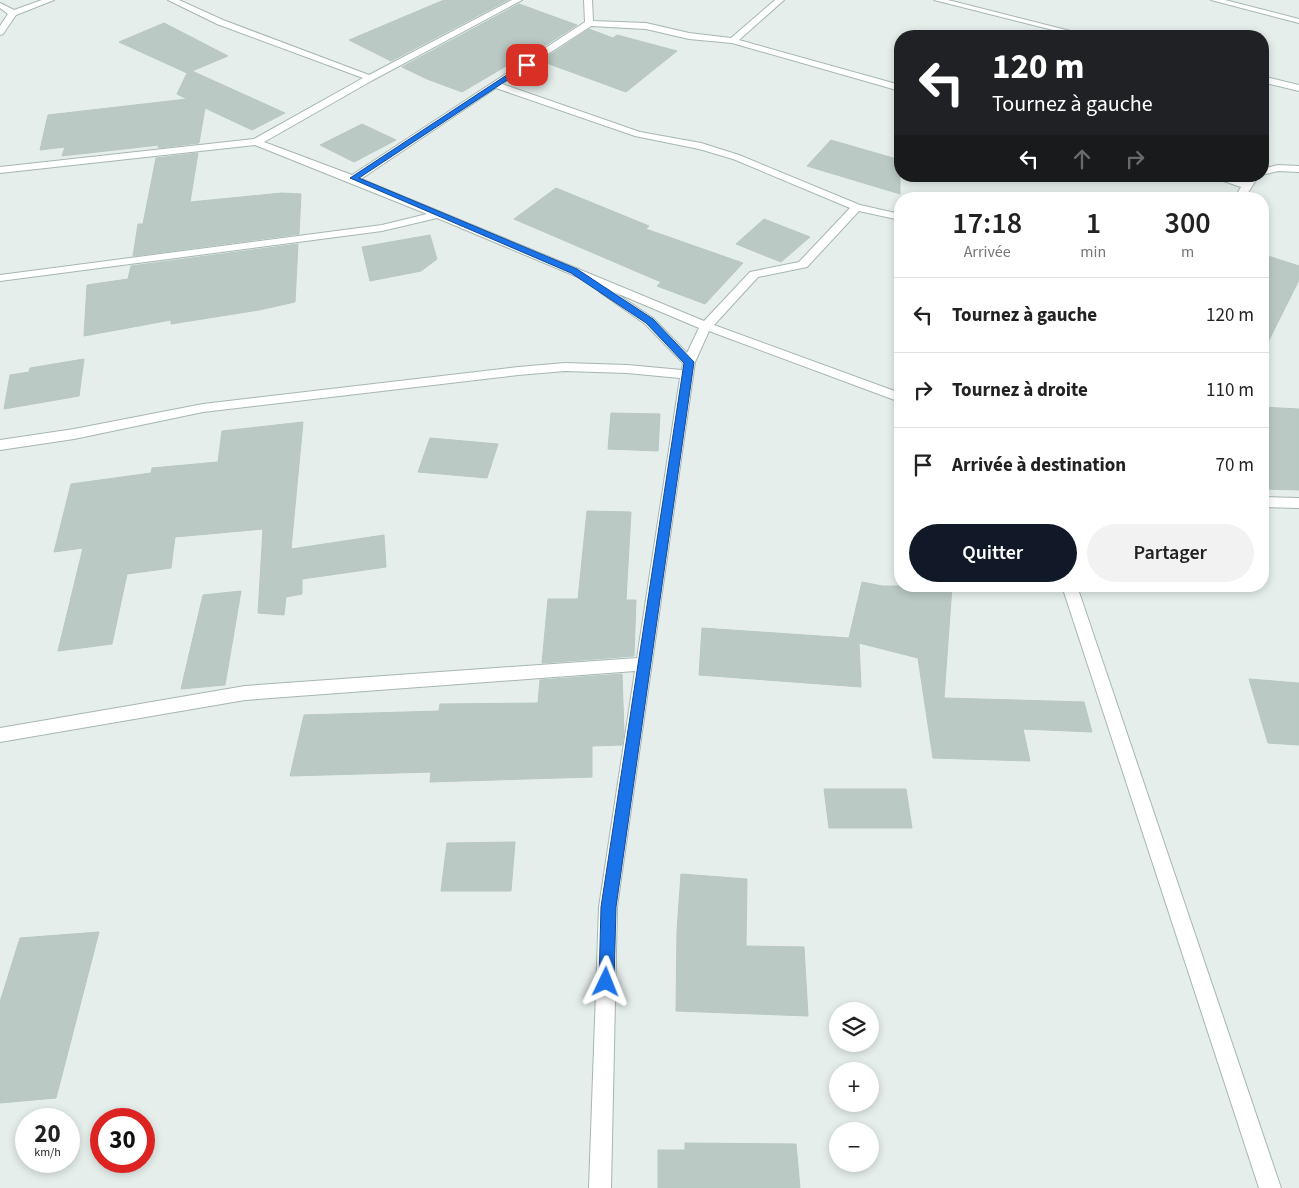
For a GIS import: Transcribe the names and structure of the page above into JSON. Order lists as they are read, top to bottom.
{
  "page": {
    "turn": ["120 m", "Tournez à gauche"],
    "eta": [
      "17:18",
      "Arrivée",
      "1",
      "min",
      "300",
      "m"
    ],
    "list": [
      {
        "name": "Tournez à gauche",
        "value": "120 m"
      },
      {
        "name": "Tournez à droite",
        "value": "110 m"
      },
      {
        "name": "Arrivée à destination",
        "value": "70 m"
      }
    ],
    "buttons": ["Quitter", "Partager"],
    "map_buttons": ["+", "−"],
    "speed": "20 km/h",
    "limit": "30"
  }
}
